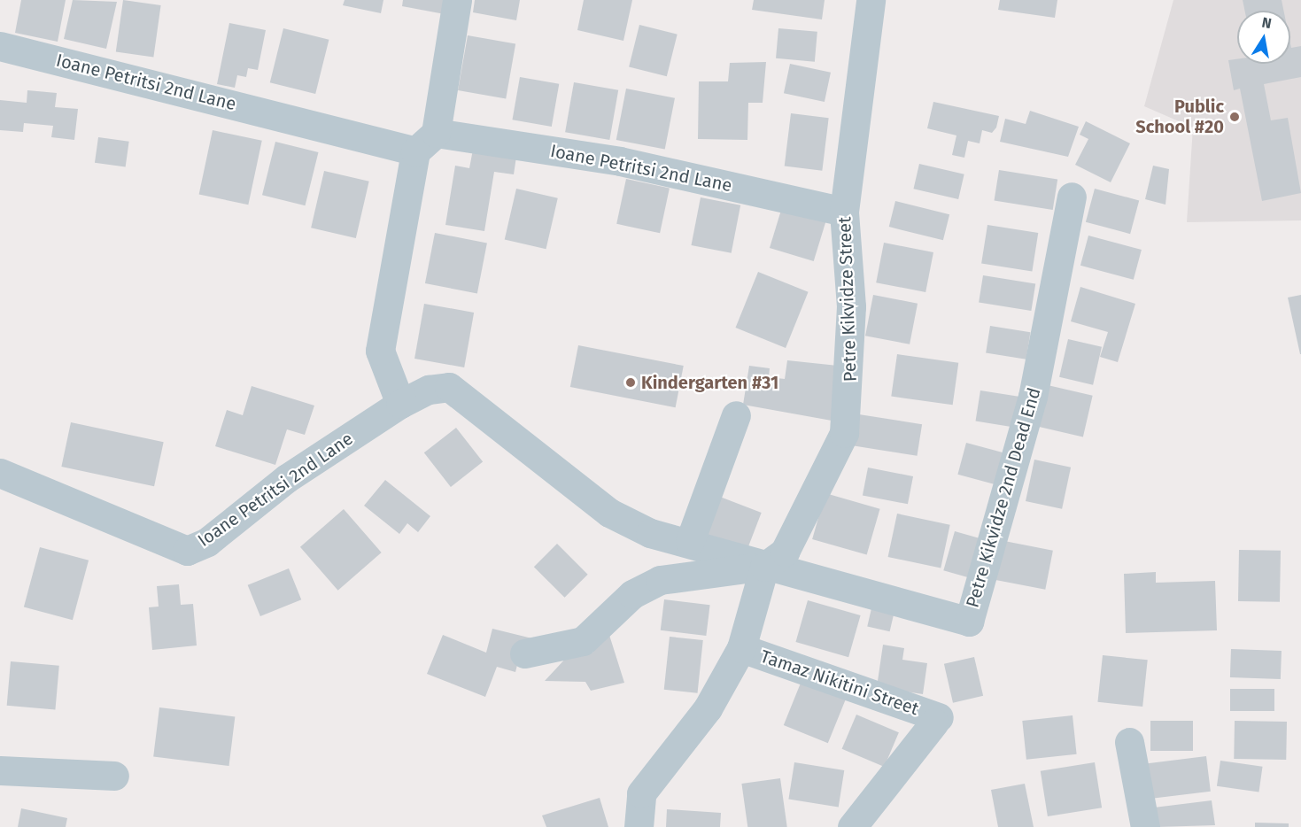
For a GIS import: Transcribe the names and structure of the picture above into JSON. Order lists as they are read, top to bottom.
{
  "streets": {
    "street": [
      "Ioane Petritsi 2nd Lane",
      "Petre Kikvidze Street",
      "Petre Kikvidze 2nd Dead End",
      "Tamaz Nikitini Street"
    ]
  },
  "crossings": [
    ["Ioane Petritsi 2nd Lane", "Petre Kikvidze Street"],
    ["Ioane Petritsi 2nd Lane", "Petre Kikvidze 2nd Dead End"],
    ["Petre Kikvidze Street", "Petre Kikvidze 2nd Dead End"]
  ],
  "places": ["Public School #20", "Kindergarten #31"],
  "north": "top"
}
